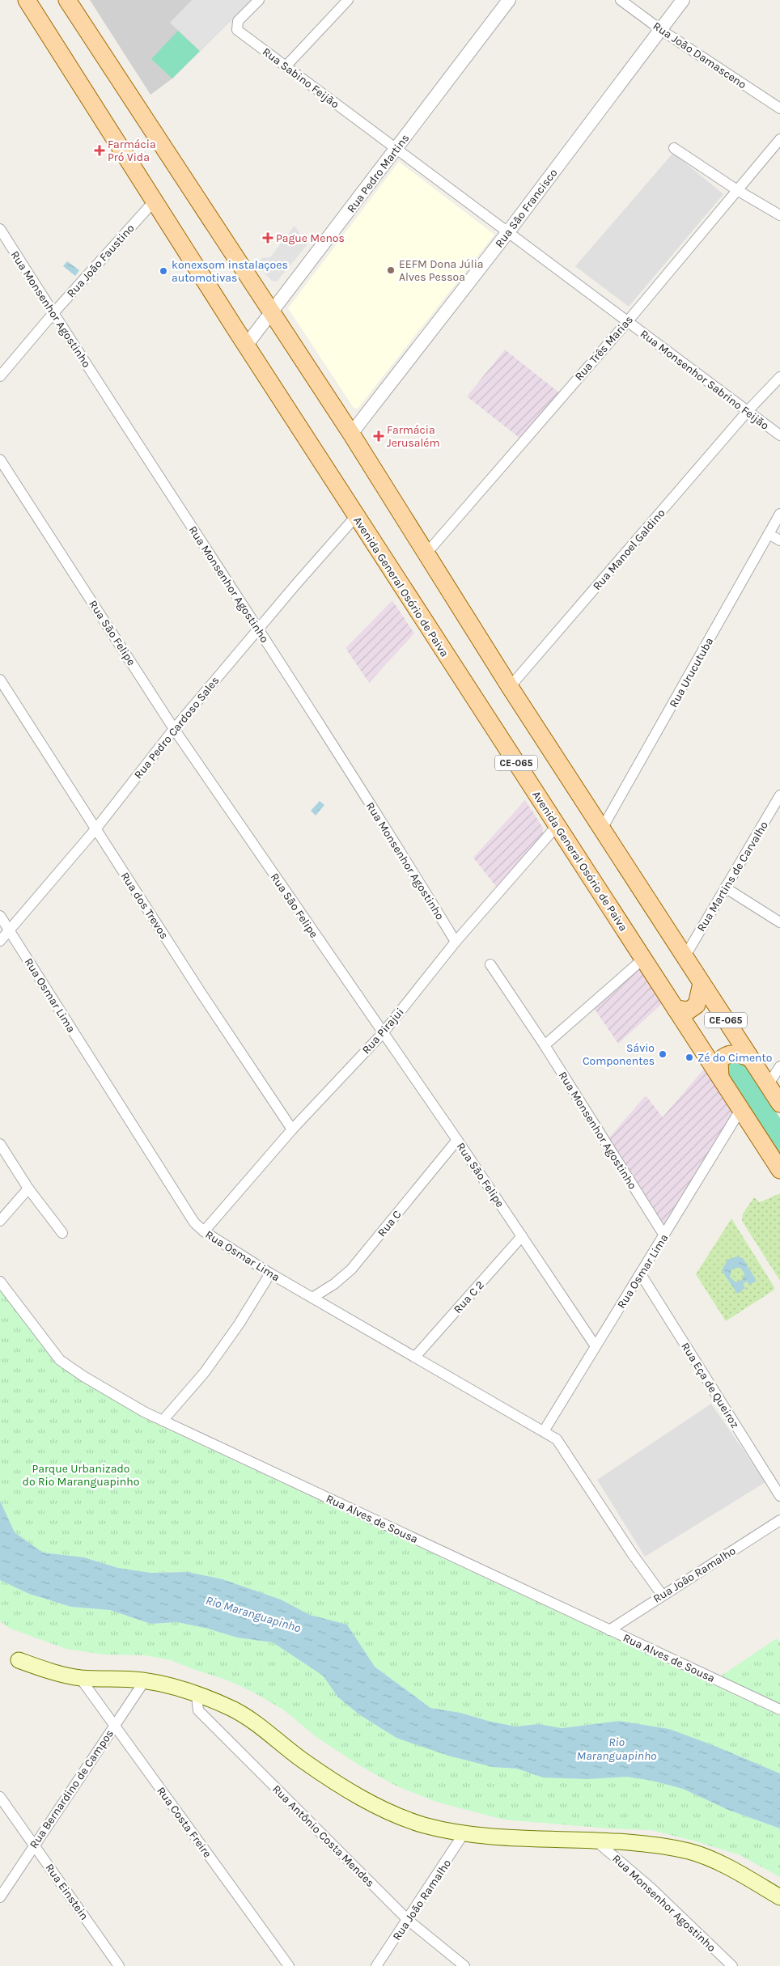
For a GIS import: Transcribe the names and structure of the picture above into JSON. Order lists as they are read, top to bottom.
{
  "streets": {
    "main road": ["Avenida General Osório de Paiva", "CE-065"],
    "street": [
      "Rua João Damasceno",
      "Rua Sabino Feijão",
      "Rua Pedro Martins",
      "Rua São Francisco",
      "Rua João Faustino",
      "Rua Monsenhor Agostinho",
      "Rua Três Marias",
      "Rua Monsenhor Sabrino Feijão",
      "Rua Manoel Galdino",
      "Rua São Felipe",
      "Rua Urucutuba",
      "Rua Pedro Cardoso Sales",
      "Rua Martins de Carvalho",
      "Rua dos Trevos",
      "Rua Osmar Lima",
      "Rua Pirajui",
      "Rua C",
      "Rua C 2",
      "Rua Eça de Queiroz",
      "Rua Alves de Sousa",
      "Rua João Ramalho",
      "Rua Bernardino de Campos",
      "Rua Costa Freire",
      "Rua Antônio Costa Mendes",
      "Rua Einstein"
    ]
  },
  "crossings": [
    ["Rua João Damasceno", "Rua São Francisco"],
    ["Rua Sabino Feijão", "Rua Pedro Martins"],
    ["Rua Sabino Feijão", "Rua Monsenhor Sabrino Feijão"],
    ["Rua Pedro Martins", "Rua Monsenhor Sabrino Feijão"],
    ["Rua Pedro Martins", "Avenida General Osório de Paiva"],
    ["Rua Pedro Martins", "CE-065"],
    ["Rua São Francisco", "Rua Monsenhor Sabrino Feijão"],
    ["Rua São Francisco", "CE-065"],
    ["Rua João Faustino", "Rua Monsenhor Agostinho"],
    ["Rua João Faustino", "Avenida General Osório de Paiva"],
    ["Rua Monsenhor Agostinho", "Rua Pedro Cardoso Sales"],
    ["Rua Monsenhor Agostinho", "Rua Osmar Lima"],
    ["Rua Monsenhor Agostinho", "Rua Pirajui"],
    ["Rua Três Marias", "Rua Monsenhor Sabrino Feijão"],
    ["Rua Três Marias", "CE-065"],
    ["Rua Monsenhor Sabrino Feijão", "Rua Manoel Galdino"],
    ["Rua Manoel Galdino", "CE-065"],
    ["Avenida General Osório de Paiva", "Rua Pedro Cardoso Sales"],
    ["Avenida General Osório de Paiva", "Rua Osmar Lima"],
    ["Avenida General Osório de Paiva", "Rua Pirajui"],
    ["Rua São Felipe", "Rua Pedro Cardoso Sales"],
    ["Rua São Felipe", "Rua Osmar Lima"],
    ["Rua São Felipe", "Rua Pirajui"],
    ["Rua São Felipe", "Rua C"],
    ["Rua São Felipe", "Rua C 2"],
    ["Rua Urucutuba", "CE-065"],
    ["Rua Pedro Cardoso Sales", "Rua dos Trevos"],
    ["Rua Pedro Cardoso Sales", "Rua Osmar Lima"],
    ["CE-065", "Rua Martins de Carvalho"],
    ["Rua dos Trevos", "Rua Pirajui"],
    ["Rua Osmar Lima", "Rua Pirajui"],
    ["Rua Osmar Lima", "Rua C"],
    ["Rua Osmar Lima", "Rua C 2"],
    ["Rua Osmar Lima", "Rua Eça de Queiroz"],
    ["Rua Osmar Lima", "Rua João Ramalho"],
    ["Rua Alves de Sousa", "Rua João Ramalho"],
    ["Rua João Ramalho", "Rua Antônio Costa Mendes"],
    ["Rua Bernardino de Campos", "Rua Costa Freire"],
    ["Rua Bernardino de Campos", "Rua Einstein"]
  ],
  "water": ["Rio Maranguapinho"],
  "parks": ["Parque Urbanizado do Rio Maranguapinho"],
  "places": {
    "health": ["Farmácia Pró Vida", "Pague Menos", "Farmácia Jerusalém"],
    "other": [
      "EEFM Dona Júlia Alves Pessoa",
      "konexsom instalaçoes automotivas",
      "Sávio Componentes",
      "Zé do Cimento"
    ]
  }
}
